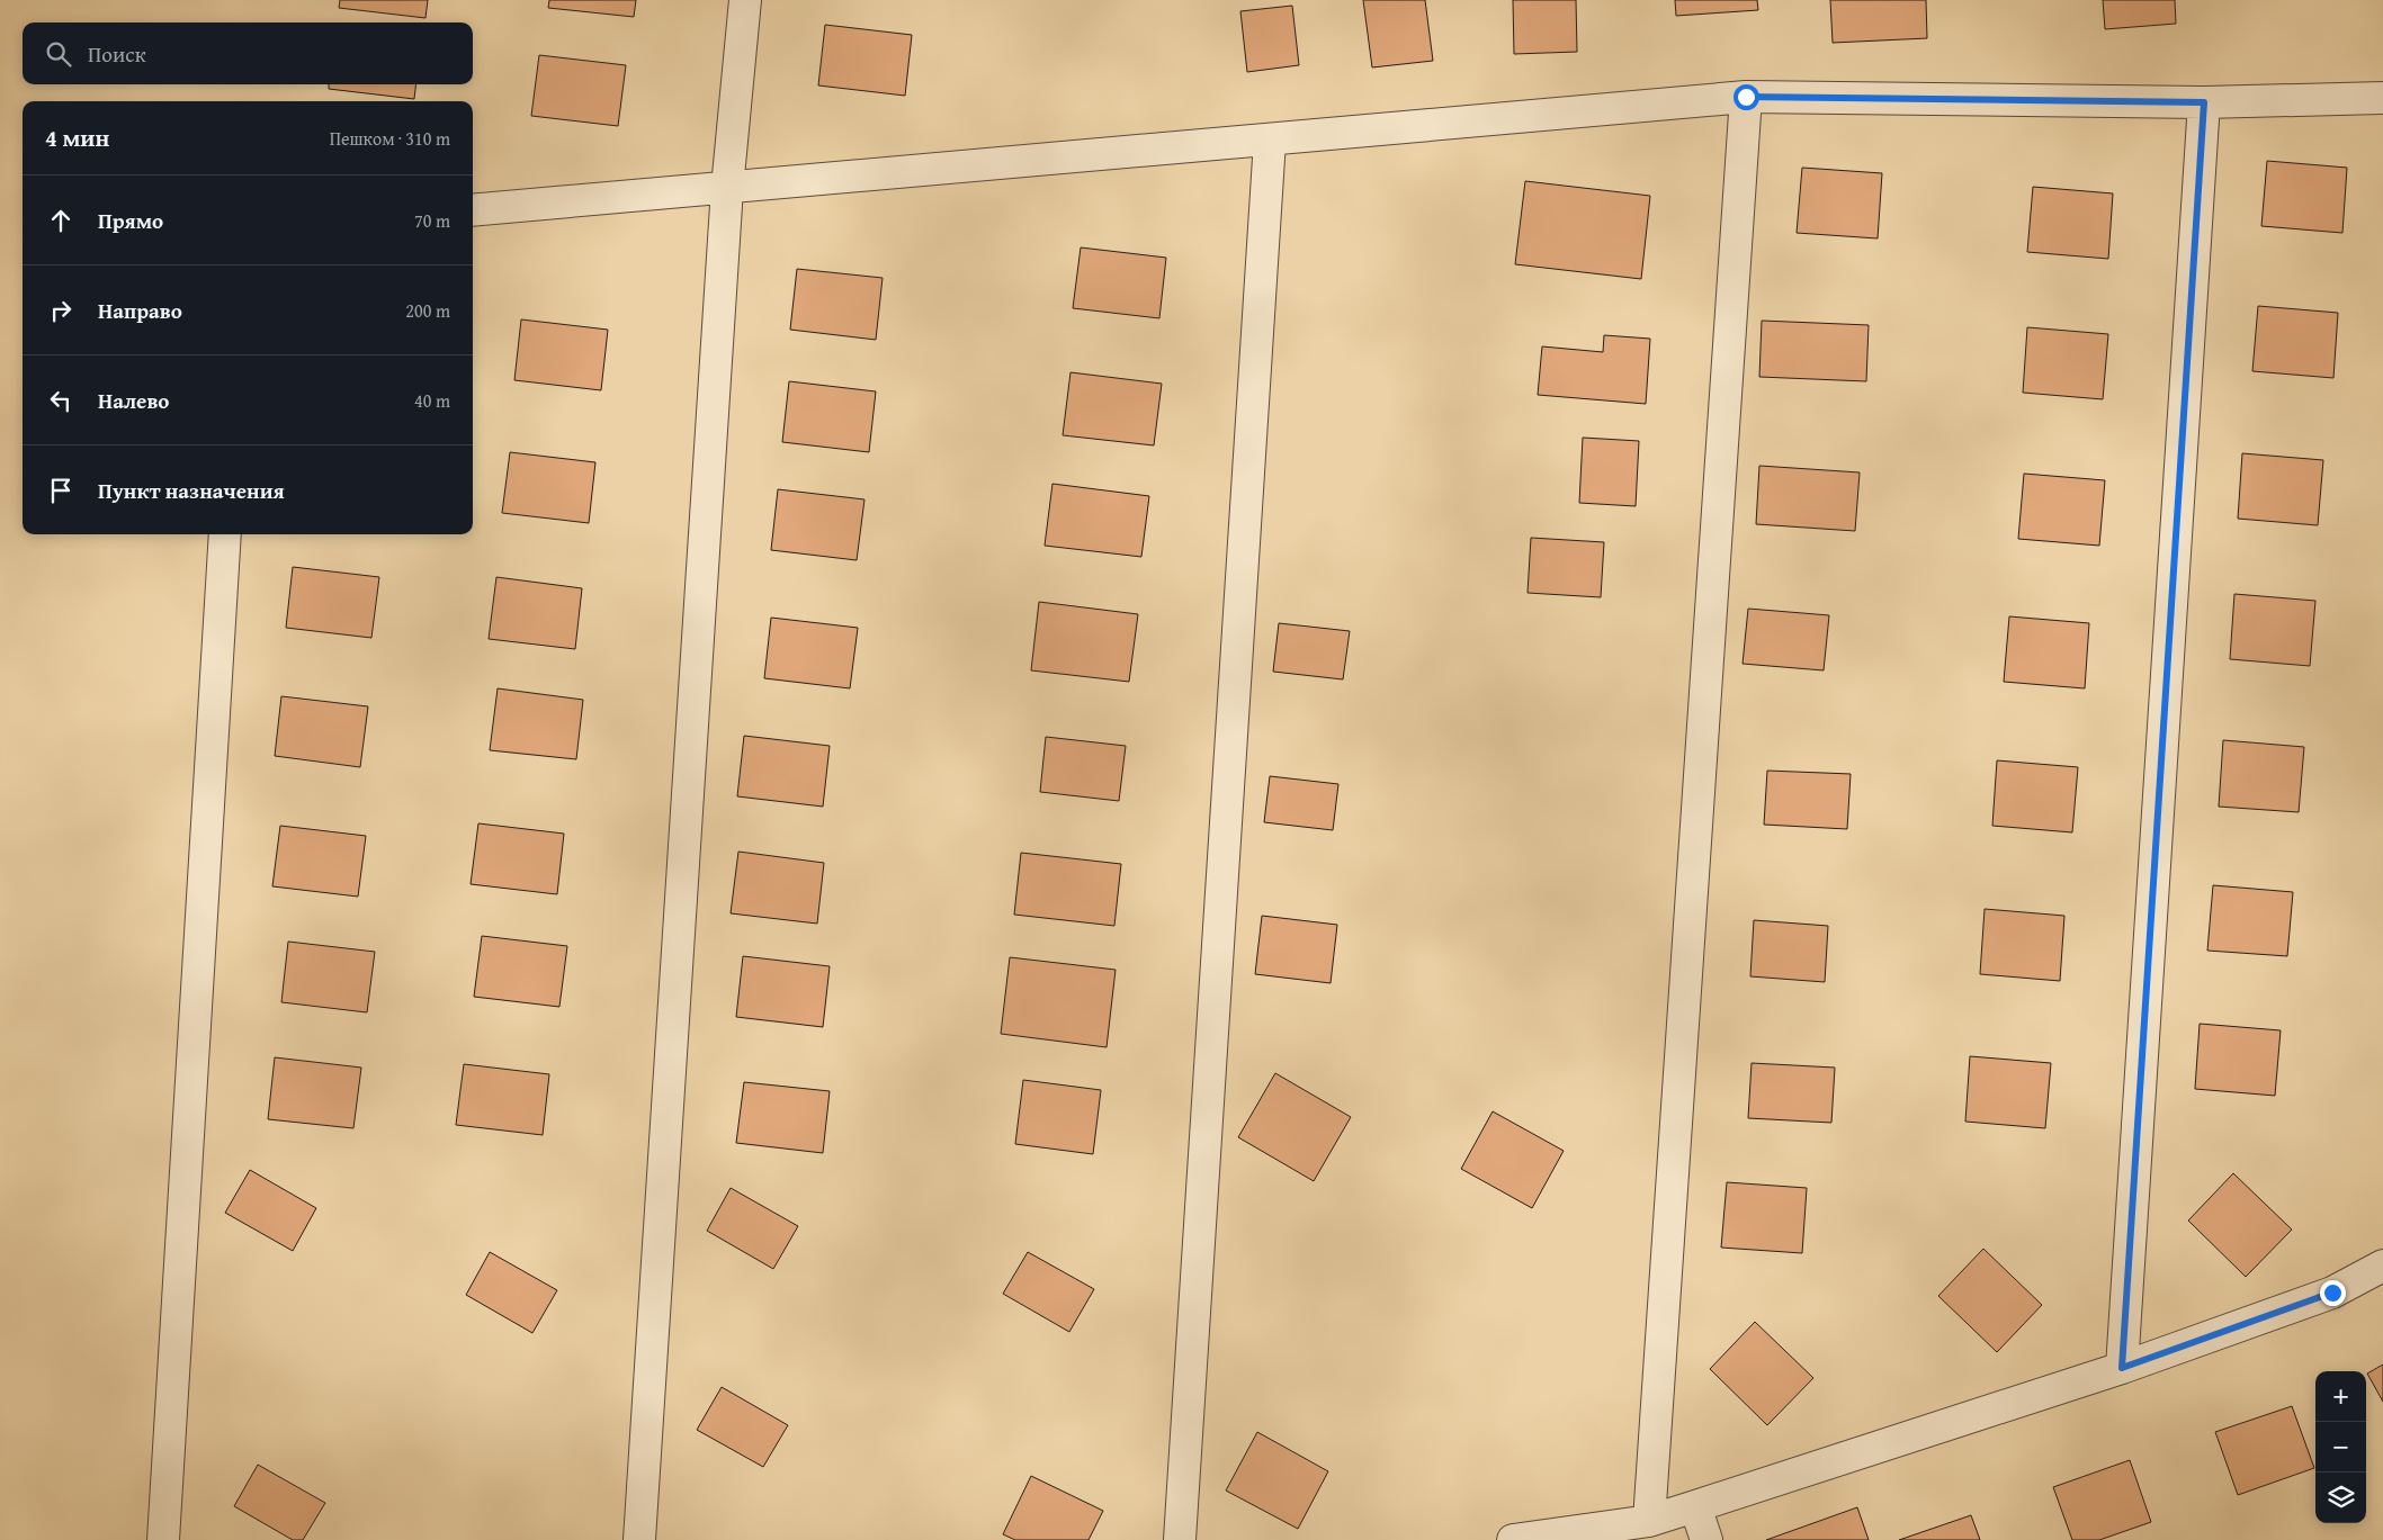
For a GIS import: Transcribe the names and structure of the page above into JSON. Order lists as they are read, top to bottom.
{
  "page": {
    "search": "Поиск",
    "heading": ["4 мин", "Пешком · 310 m"],
    "list": [
      ["Прямо", "70 m"],
      ["Направо", "200 m"],
      ["Налево", "40 m"],
      "Пункт назначения"
    ],
    "map_buttons": ["+", "−"]
  }
}
